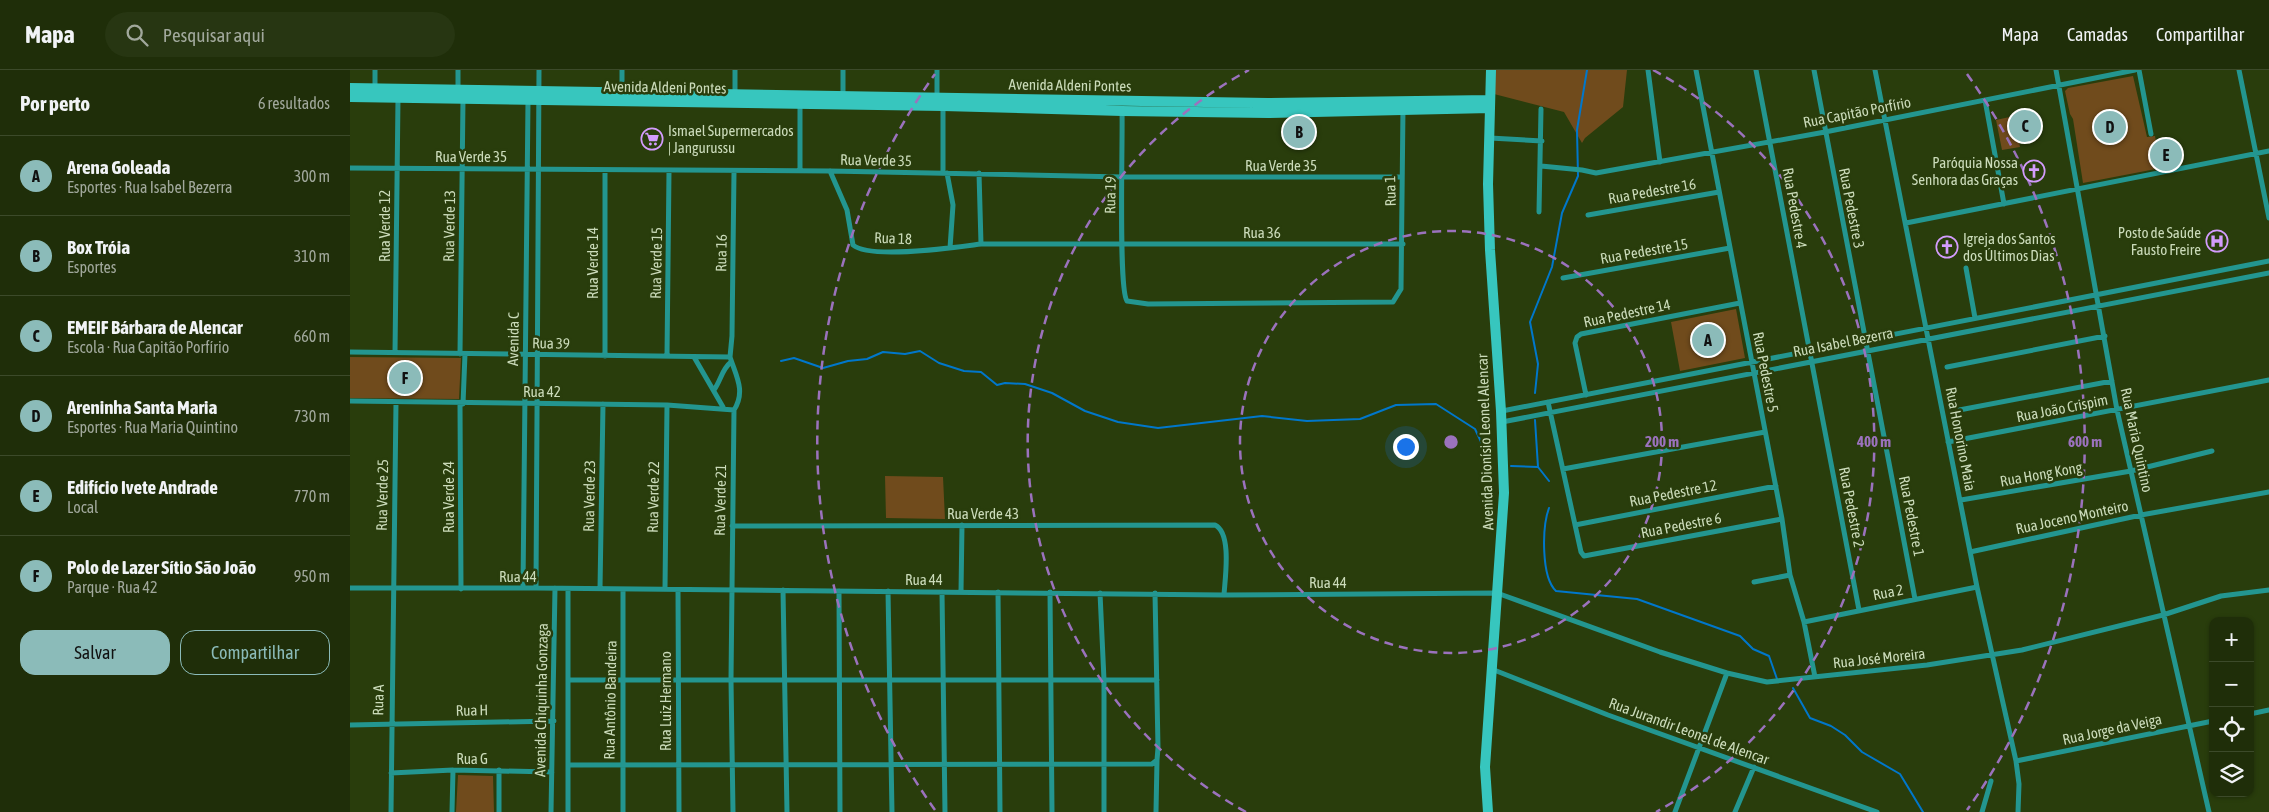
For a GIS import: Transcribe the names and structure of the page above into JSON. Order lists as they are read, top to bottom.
{
  "streets": {
    "main road": ["Avenida Aldeni Pontes", "Avenida Dionísio Leonel Alencar"],
    "street": [
      "Rua Capitão Porfírio",
      "Rua Verde 35",
      "Rua 1",
      "Rua Pedestre 16",
      "Rua 19",
      "Rua Pedestre 4",
      "Rua Pedestre 3",
      "Rua Verde 12",
      "Rua Verde 13",
      "Rua 36",
      "Rua 18",
      "Rua Pedestre 15",
      "Rua 16",
      "Rua Verde 14",
      "Rua Verde 15",
      "Rua Pedestre 14",
      "Avenida C",
      "Rua Isabel Bezerra",
      "Rua 39",
      "Rua Pedestre 5",
      "Rua 42",
      "Rua João Crispim",
      "Rua Honorino Maia",
      "Rua Maria Quintino",
      "Rua Hong Kong",
      "Rua Pedestre 12",
      "Rua Verde 25",
      "Rua Verde 23",
      "Rua Verde 24",
      "Rua Verde 22",
      "Rua Verde 21",
      "Rua Pedestre 2",
      "Rua Verde 43",
      "Rua Pedestre 1",
      "Rua Joceno Monteiro",
      "Rua Pedestre 6",
      "Rua 44",
      "Rua 2",
      "Rua José Moreira",
      "Rua A",
      "Avenida Chiquinha Gonzaga",
      "Rua Antônio Bandeira",
      "Rua Luiz Hermano",
      "Rua H",
      "Rua Jorge da Veiga",
      "Rua Jurandir Leonel de Alencar",
      "Rua G"
    ]
  },
  "crossings": [
    ["Avenida Aldeni Pontes", "Rua 1"],
    ["Avenida Aldeni Pontes", "Rua 19"],
    ["Avenida Aldeni Pontes", "Rua Verde 12"],
    ["Avenida Aldeni Pontes", "Rua Verde 13"],
    ["Avenida Aldeni Pontes", "Avenida C"],
    ["Avenida Aldeni Pontes", "Avenida Dionísio Leonel Alencar"],
    ["Rua Capitão Porfírio", "Rua Pedestre 4"],
    ["Rua Capitão Porfírio", "Rua Pedestre 3"],
    ["Rua Capitão Porfírio", "Rua Pedestre 5"],
    ["Rua Capitão Porfírio", "Rua Honorino Maia"],
    ["Rua Capitão Porfírio", "Rua Maria Quintino"],
    ["Rua Verde 35", "Rua 1"],
    ["Rua Verde 35", "Rua 19"],
    ["Rua Verde 35", "Rua Verde 12"],
    ["Rua Verde 35", "Rua Verde 13"],
    ["Rua Verde 35", "Rua 18"],
    ["Rua Verde 35", "Rua 16"],
    ["Rua Verde 35", "Rua Verde 14"],
    ["Rua Verde 35", "Rua Verde 15"],
    ["Rua Verde 35", "Avenida C"],
    ["Rua 1", "Rua 19"],
    ["Rua 1", "Rua 36"],
    ["Rua Pedestre 16", "Rua Pedestre 5"],
    ["Rua 19", "Rua 36"],
    ["Rua 19", "Rua 18"],
    ["Rua Pedestre 4", "Rua Isabel Bezerra"],
    ["Rua Pedestre 4", "Rua Pedestre 2"],
    ["Rua Pedestre 3", "Rua Isabel Bezerra"],
    ["Rua Pedestre 3", "Rua Pedestre 1"],
    ["Rua Verde 12", "Rua 39"],
    ["Rua Verde 13", "Rua 39"],
    ["Rua Verde 13", "Rua 42"],
    ["Rua Verde 13", "Rua Verde 24"],
    ["Rua 36", "Rua 18"],
    ["Rua Pedestre 15", "Rua Pedestre 5"],
    ["Rua 16", "Rua 39"],
    ["Rua Verde 14", "Rua 39"],
    ["Rua Verde 15", "Rua 39"],
    ["Rua Pedestre 14", "Rua Isabel Bezerra"],
    ["Rua Pedestre 14", "Rua Pedestre 5"],
    ["Avenida C", "Rua 39"],
    ["Avenida C", "Rua 42"],
    ["Avenida C", "Rua 44"],
    ["Rua Isabel Bezerra", "Rua Pedestre 5"],
    ["Rua Isabel Bezerra", "Rua Honorino Maia"],
    ["Rua Isabel Bezerra", "Rua Maria Quintino"],
    ["Rua Isabel Bezerra", "Avenida Dionísio Leonel Alencar"],
    ["Rua Isabel Bezerra", "Rua Pedestre 2"],
    ["Rua Isabel Bezerra", "Rua Pedestre 1"],
    ["Rua Pedestre 5", "Rua Pedestre 12"],
    ["Rua Pedestre 5", "Rua Pedestre 6"],
    ["Rua Pedestre 5", "Rua 2"],
    ["Rua Pedestre 5", "Rua José Moreira"],
    ["Rua 42", "Rua Verde 25"],
    ["Rua 42", "Rua Verde 23"],
    ["Rua 42", "Rua Verde 24"],
    ["Rua 42", "Rua Verde 22"],
    ["Rua 42", "Rua Verde 21"],
    ["Rua João Crispim", "Rua Honorino Maia"],
    ["Rua João Crispim", "Rua Maria Quintino"],
    ["Rua Honorino Maia", "Rua Hong Kong"],
    ["Rua Honorino Maia", "Rua Joceno Monteiro"],
    ["Rua Honorino Maia", "Rua 2"],
    ["Rua Honorino Maia", "Rua José Moreira"],
    ["Rua Honorino Maia", "Rua Jorge da Veiga"],
    ["Rua Maria Quintino", "Rua Hong Kong"],
    ["Rua Maria Quintino", "Rua Joceno Monteiro"],
    ["Rua Maria Quintino", "Rua José Moreira"],
    ["Rua Maria Quintino", "Rua Jorge da Veiga"],
    ["Avenida Dionísio Leonel Alencar", "Rua 44"],
    ["Avenida Dionísio Leonel Alencar", "Rua José Moreira"],
    ["Avenida Dionísio Leonel Alencar", "Rua Jurandir Leonel de Alencar"],
    ["Rua Pedestre 12", "Rua Pedestre 6"],
    ["Rua Verde 25", "Rua 44"],
    ["Rua Verde 25", "Rua A"],
    ["Rua Verde 23", "Rua 44"],
    ["Rua Verde 24", "Rua 44"],
    ["Rua Verde 22", "Rua 44"],
    ["Rua Verde 21", "Rua Verde 43"],
    ["Rua Verde 21", "Rua 44"],
    ["Rua Pedestre 2", "Rua 2"],
    ["Rua Verde 43", "Rua 44"],
    ["Rua Pedestre 1", "Rua 2"],
    ["Rua 44", "Rua José Moreira"],
    ["Rua 44", "Rua A"],
    ["Rua 44", "Avenida Chiquinha Gonzaga"],
    ["Rua 44", "Rua Antônio Bandeira"],
    ["Rua 44", "Rua Luiz Hermano"],
    ["Rua A", "Rua H"],
    ["Rua A", "Rua G"],
    ["Avenida Chiquinha Gonzaga", "Rua H"],
    ["Avenida Chiquinha Gonzaga", "Rua G"]
  ],
  "places": {
    "supermarket": ["Ismael Supermercados | Jangurussu"],
    "church": ["Paróquia Nossa Senhora das Graças", "Igreja dos Santos dos Últimos Dias"],
    "hospital": ["Posto de Saúde Fausto Freire"]
  },
  "page": {
    "header": "Mapa",
    "search": "Pesquisar aqui",
    "nav": ["Mapa", "Camadas", "Compartilhar"],
    "heading": ["Por perto", "6 resultados"],
    "pins": [
      "C",
      "D",
      "B",
      "E",
      "A",
      "F"
    ],
    "list": [
      {
        "mark": "A",
        "name": "Arena Goleada",
        "note": "Esportes · Rua Isabel Bezerra",
        "value": "300 m"
      },
      {
        "mark": "B",
        "name": "Box Tróia",
        "note": "Esportes",
        "value": "310 m"
      },
      {
        "mark": "C",
        "name": "EMEIF Bárbara de Alencar",
        "note": "Escola · Rua Capitão Porfírio",
        "value": "660 m"
      },
      {
        "mark": "D",
        "name": "Areninha Santa Maria",
        "note": "Esportes · Rua Maria Quintino",
        "value": "730 m"
      },
      {
        "mark": "E",
        "name": "Edifício Ivete Andrade",
        "note": "Local",
        "value": "770 m"
      },
      {
        "mark": "F",
        "name": "Polo de Lazer Sítio São João",
        "note": "Parque · Rua 42",
        "value": "950 m"
      }
    ],
    "buttons": ["Salvar", "Compartilhar"],
    "map_buttons": ["+", "−"]
  },
  "rings": ["200 m", "400 m", "600 m"]
}
